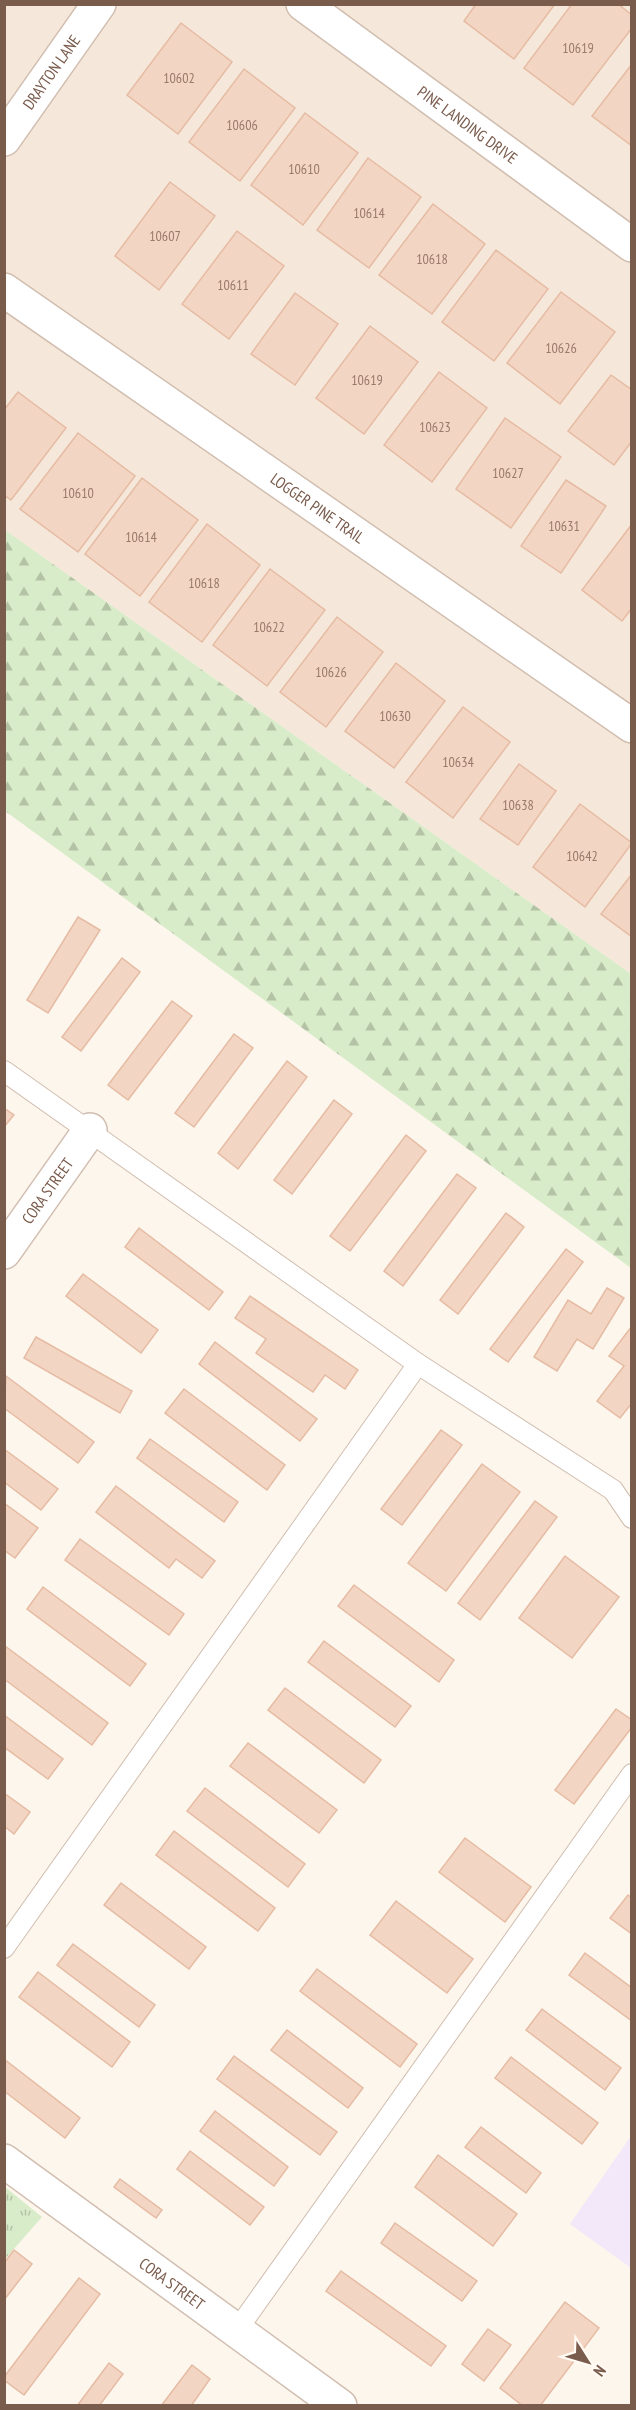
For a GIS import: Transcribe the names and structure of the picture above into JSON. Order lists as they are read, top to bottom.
{
  "streets": {
    "street": [
      "DRAYTON LANE",
      "PINE LANDING DRIVE",
      "LOGGER PINE TRAIL",
      "CORA STREET"
    ]
  },
  "house_numbers": [
    "10619",
    "10602",
    "10606",
    "10610",
    "10614",
    "10607",
    "10618",
    "10611",
    "10626",
    "10619",
    "10623",
    "10627",
    "10610",
    "10631",
    "10614",
    "10618",
    "10622",
    "10626",
    "10630",
    "10634",
    "10638",
    "10642"
  ],
  "north": "bottom right"
}
